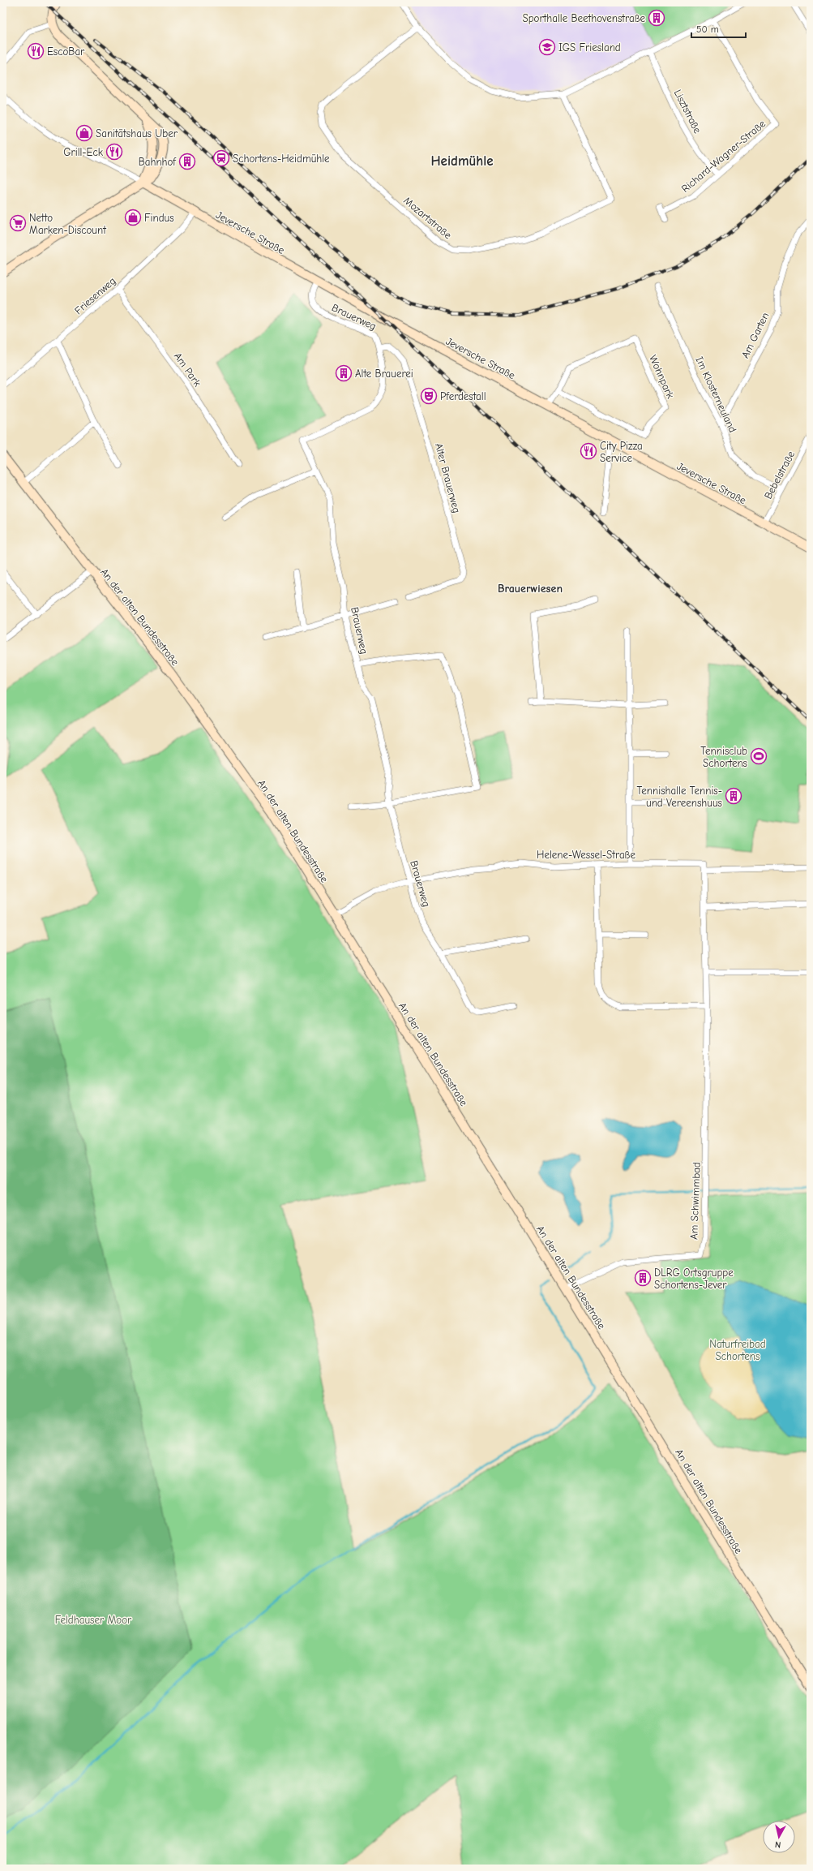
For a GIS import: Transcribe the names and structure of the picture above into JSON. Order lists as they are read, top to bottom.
{
  "streets": {
    "street": [
      "Lisztstraße",
      "Richard-Wagner-Straße",
      "Mozartstraße",
      "Jeversche Straße",
      "Friesenweg",
      "Brauerweg",
      "Am Garten",
      "Am Park",
      "Wohnpark",
      "Im Klosterneuland",
      "Bebelstraße",
      "Alter Brauerweg",
      "An der alten Bundesstraße",
      "Helene-Wessel-Straße",
      "Am Schwimmbad"
    ]
  },
  "crossings": [
    ["Lisztstraße", "Richard-Wagner-Straße"],
    ["Jeversche Straße", "Friesenweg"],
    ["Jeversche Straße", "Brauerweg"],
    ["Jeversche Straße", "Wohnpark"],
    ["Jeversche Straße", "Bebelstraße"],
    ["Friesenweg", "Am Park"],
    ["Brauerweg", "Alter Brauerweg"],
    ["Brauerweg", "Helene-Wessel-Straße"],
    ["Am Garten", "Im Klosterneuland"],
    ["Im Klosterneuland", "Bebelstraße"],
    ["An der alten Bundesstraße", "Helene-Wessel-Straße"],
    ["An der alten Bundesstraße", "Am Schwimmbad"]
  ],
  "districts": ["Heidmühle", "Brauerwiesen"],
  "parks": ["Naturfreibad Schortens", "Feldhauser Moor"],
  "places": {
    "building": [
      "Sporthalle Beethovenstraße",
      "Bahnhof",
      "Alte Brauerei",
      "Tennishalle Tennis- und Vereenshuus",
      "DLRG Ortsgruppe Schortens-Jever"
    ],
    "school or university": ["IGS Friesland"],
    "restaurant": ["EscoBar", "Grill-Eck", "City Pizza Service"],
    "shop": ["Sanitätshaus Uber", "Findus"],
    "station": ["Schortens-Heidmühle"],
    "supermarket": ["Netto Marken-Discount"],
    "theatre": ["Pferdestall"],
    "sports": ["Tennisclub Schortens"]
  },
  "scale_bar": "50 m",
  "north": "bottom"
}
